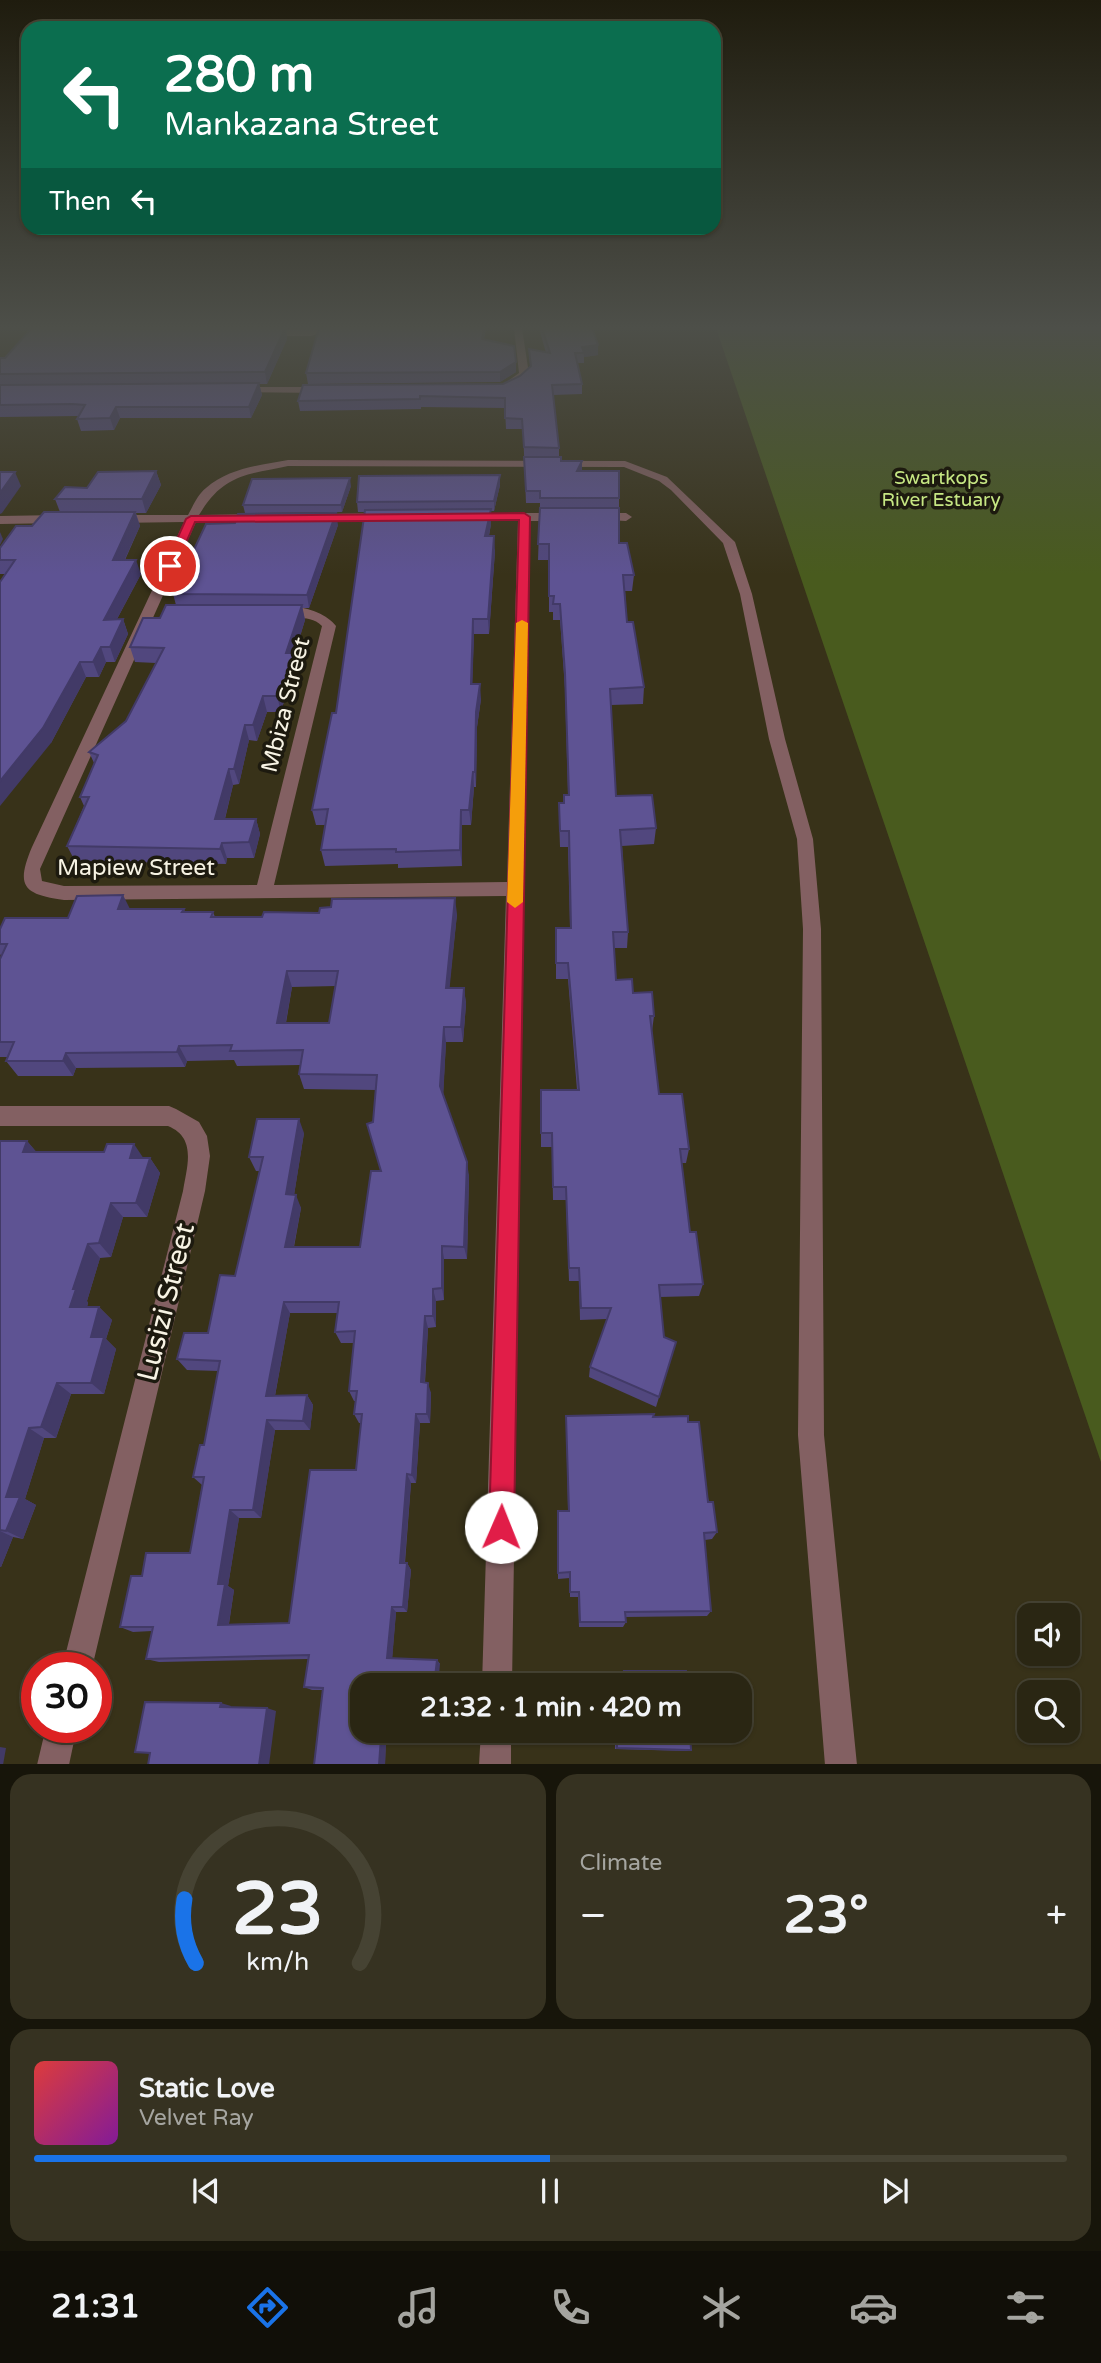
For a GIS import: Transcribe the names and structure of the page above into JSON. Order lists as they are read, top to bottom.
{
  "streets": {
    "street": ["Mbiza Street", "Mapiew Street", "Lusizi Street"]
  },
  "crossings": [
    ["Mbiza Street", "Mapiew Street"]
  ],
  "parks": ["Swartkops River Estuary"],
  "page": {
    "turn": ["280 m", "Mankazana Street"],
    "then": "Then",
    "limit": "30",
    "trip": "21:32 · 1 min · 420 m",
    "tile": "Climate",
    "heat": ["−", "23°", "+"],
    "song": ["Static Love", "Velvet Ray"],
    "tabs": "21:31",
    "gauge": ["23", "km/h"]
  }
}
